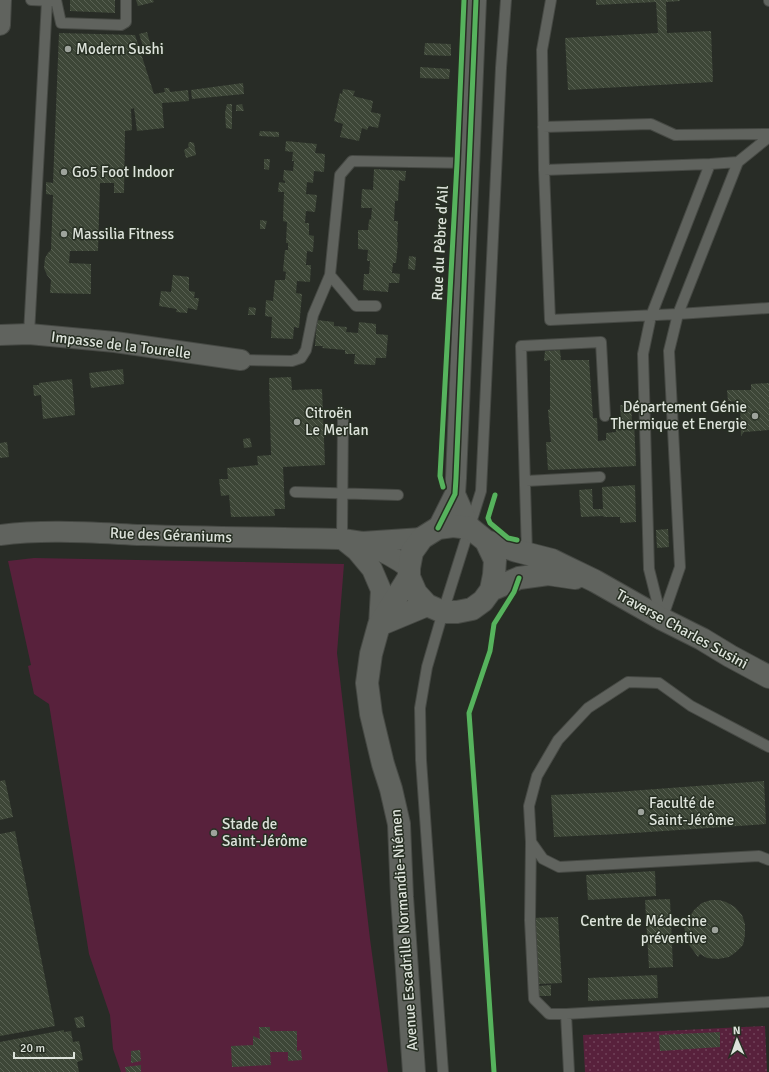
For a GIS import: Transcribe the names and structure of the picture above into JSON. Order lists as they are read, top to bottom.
{
  "streets": {
    "street": [
      "Rue du Pèbre d'Ail",
      "Impasse de la Tourelle",
      "Rue des Géraniums",
      "Traverse Charles Susini",
      "Avenue Escadrille Normandie-Niémen"
    ]
  },
  "crossings": [
    ["Rue du Pèbre d'Ail", "Rue des Géraniums"],
    ["Rue du Pèbre d'Ail", "Traverse Charles Susini"],
    ["Rue du Pèbre d'Ail", "Avenue Escadrille Normandie-Niémen"],
    ["Rue des Géraniums", "Avenue Escadrille Normandie-Niémen"]
  ],
  "places": [
    "Modern Sushi",
    "Go5 Foot Indoor",
    "Massilia Fitness",
    "Département Génie Thermique et Energie",
    "Citroën Le Merlan",
    "Faculté de Saint-Jérôme",
    "Stade de Saint-Jérôme",
    "Centre de Médecine préventive"
  ],
  "scale_bar": "20 m",
  "north": "top"
}
